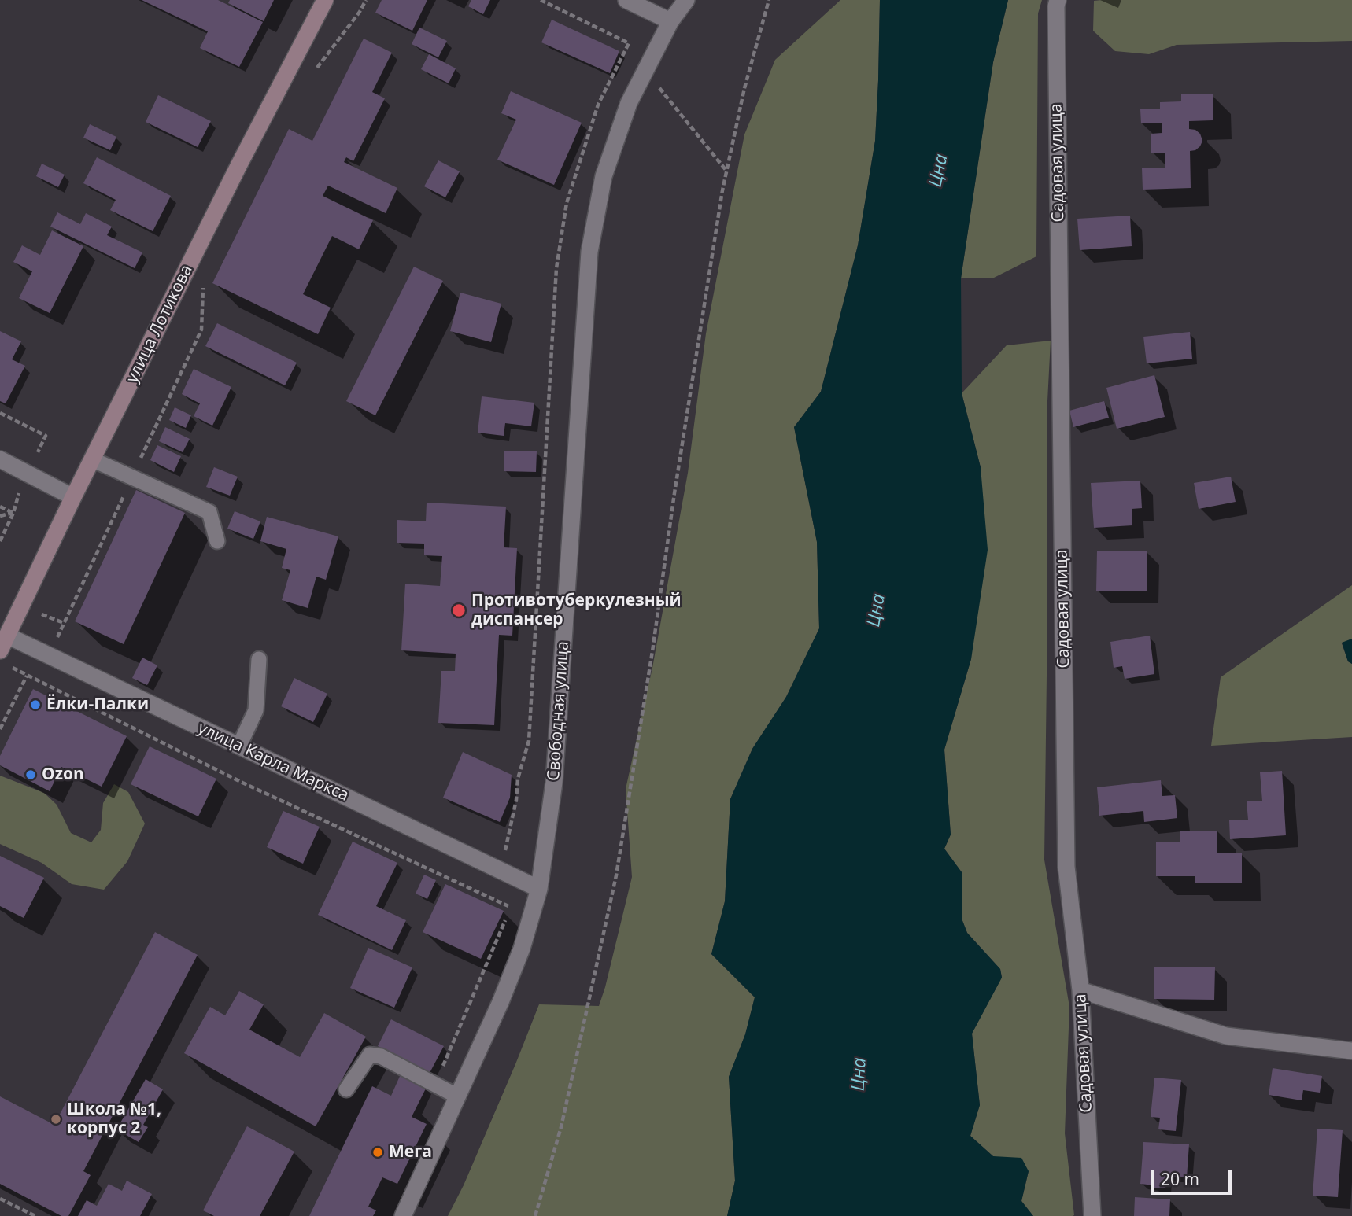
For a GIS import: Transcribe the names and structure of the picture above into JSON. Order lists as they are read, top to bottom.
{
  "streets": {
    "street": [
      "Садовая улица",
      "улица Лотикова",
      "Свободная улица",
      "улица Карла Маркса"
    ]
  },
  "crossings": [
    ["улица Лотикова", "улица Карла Маркса"],
    ["Свободная улица", "улица Карла Маркса"]
  ],
  "water": ["Цна"],
  "places": [
    "Противотуберкулезный диспансер",
    "Ёлки-Палки",
    "Ozon",
    "Школа №1, корпус 2",
    "Мега"
  ],
  "scale_bar": "20 m"
}
